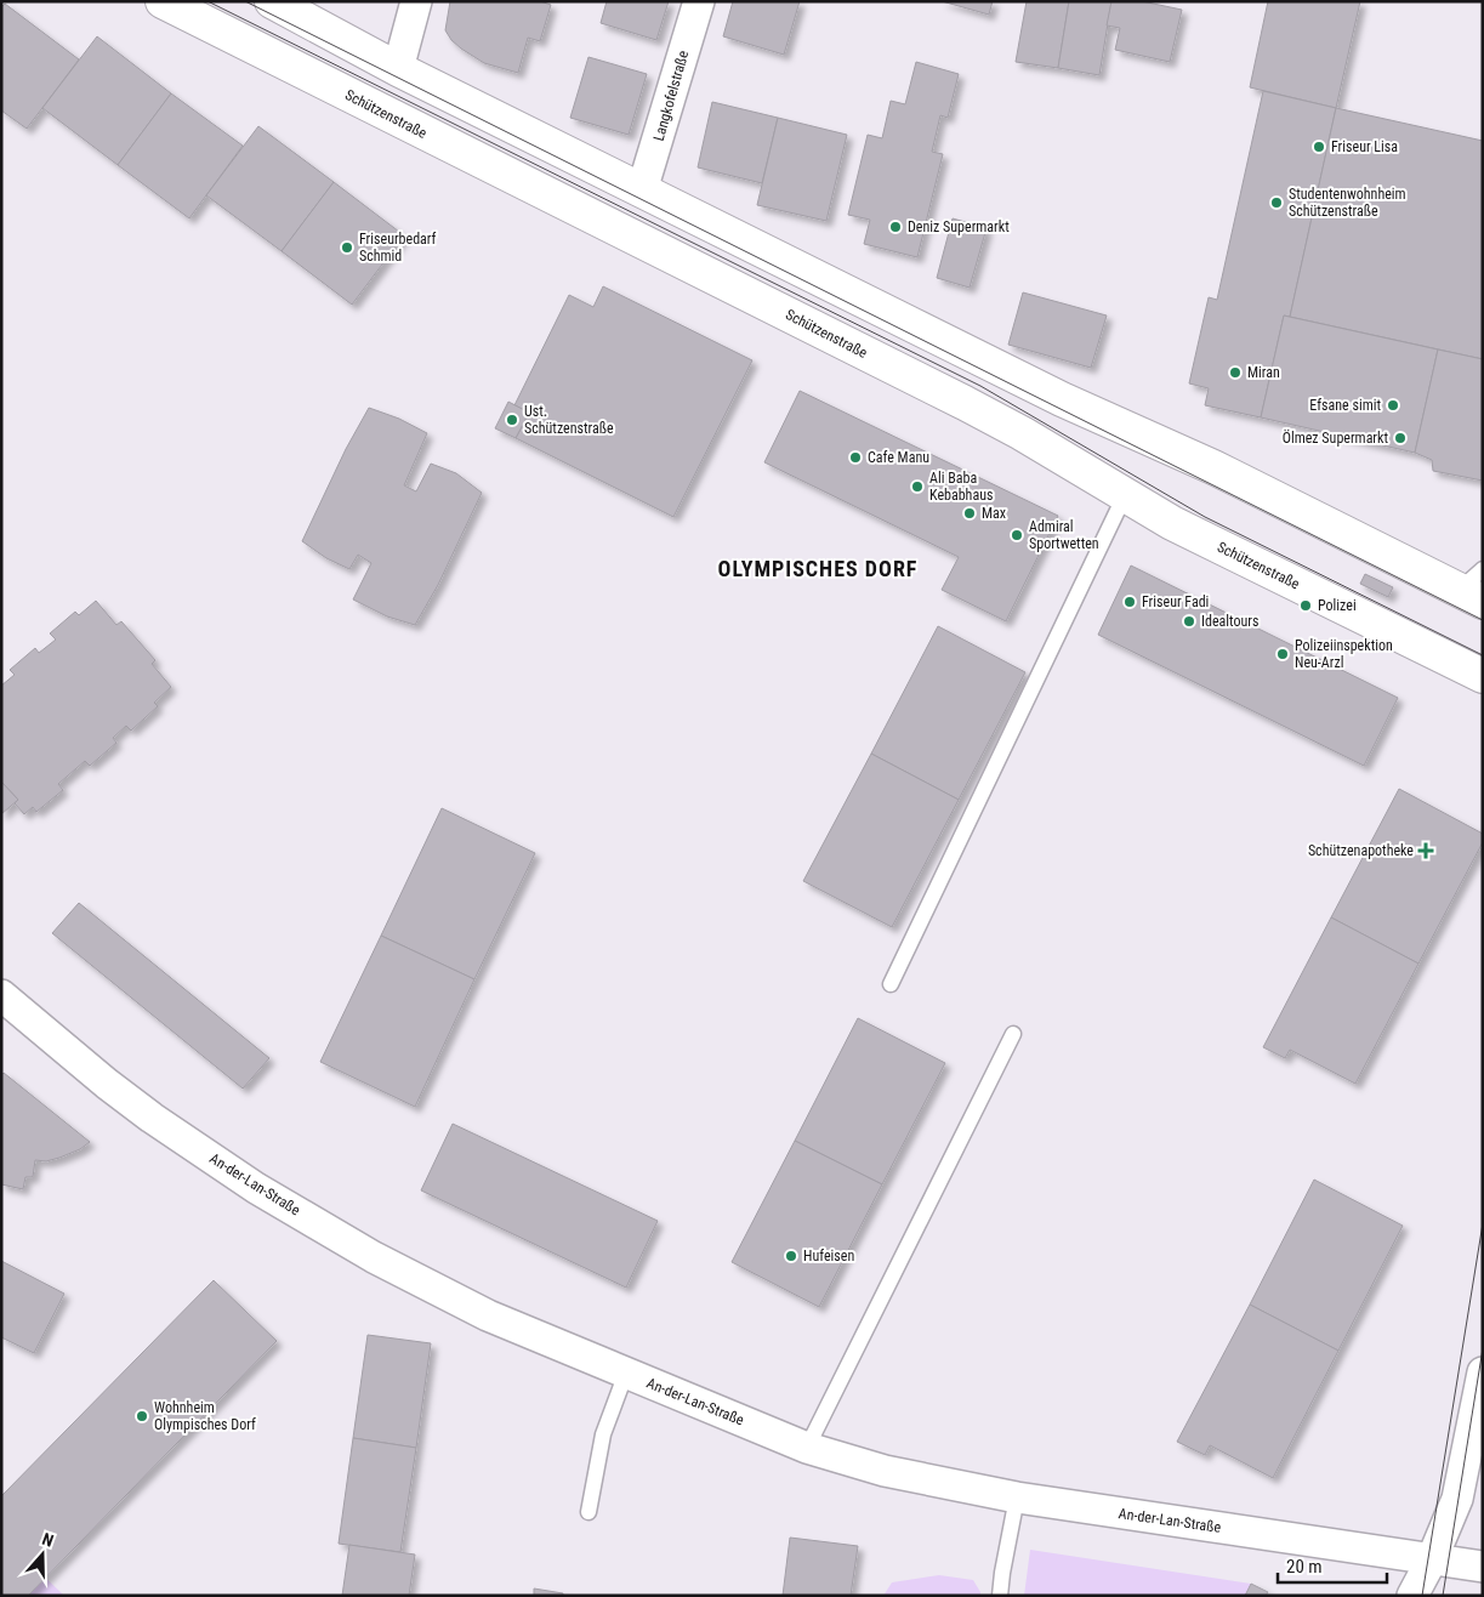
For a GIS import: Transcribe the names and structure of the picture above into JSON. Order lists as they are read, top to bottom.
{
  "streets": {
    "street": ["Langkofelstraße", "Schützenstraße", "An-der-Lan-Straße"]
  },
  "districts": ["OLYMPISCHES DORF"],
  "places": {
    "other": [
      "Friseur Lisa",
      "Studentenwohnheim Schützenstraße",
      "Deniz Supermarkt",
      "Friseurbedarf Schmid",
      "Miran",
      "Efsane simit",
      "Ust. Schützenstraße",
      "Ölmez Supermarkt",
      "Cafe Manu",
      "Ali Baba Kebabhaus",
      "Max",
      "Admiral Sportwetten",
      "Friseur Fadi",
      "Polizei",
      "Idealtours",
      "Polizeiinspektion Neu-Arzl",
      "Hufeisen",
      "Wohnheim Olympisches Dorf"
    ],
    "health": ["Schützenapotheke"]
  },
  "scale_bar": "20 m",
  "north": "top"
}
